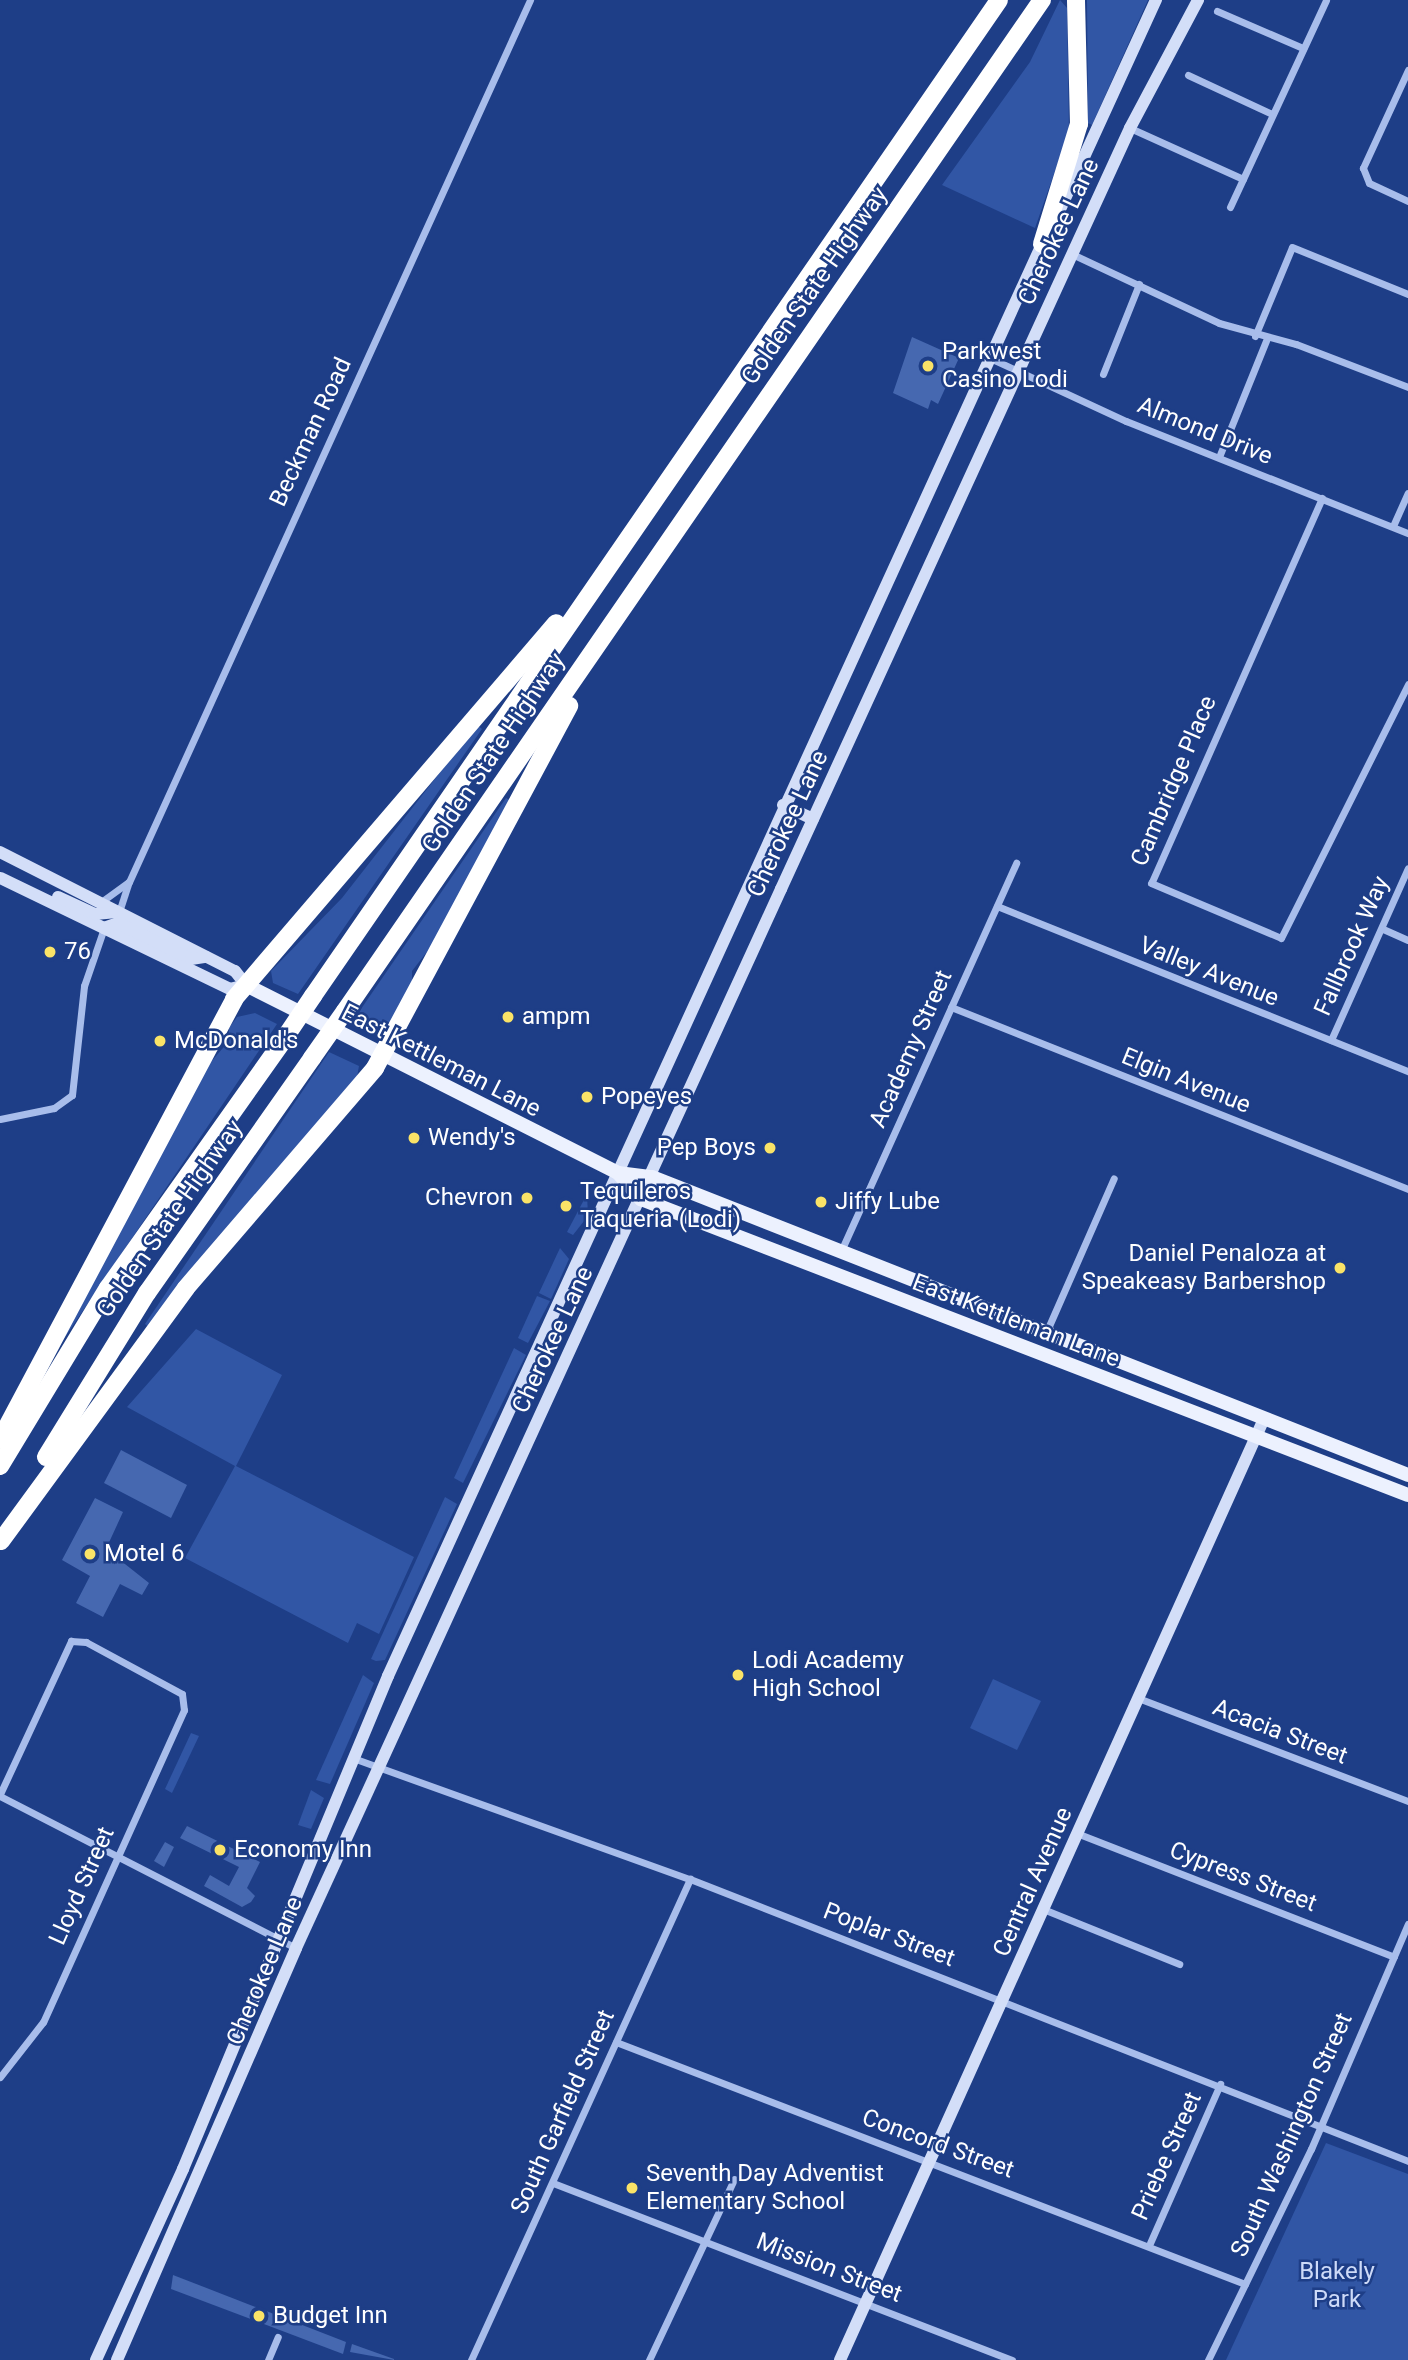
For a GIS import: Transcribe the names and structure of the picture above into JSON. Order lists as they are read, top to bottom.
{
  "streets": {
    "highway": ["Golden State Highway"],
    "main road": ["Cherokee Lane", "East Kettleman Lane", "Central Avenue"],
    "street": [
      "Almond Drive",
      "Beckman Road",
      "Cambridge Place",
      "Fallbrook Way",
      "Valley Avenue",
      "Academy Street",
      "Elgin Avenue",
      "Acacia Street",
      "Cypress Street",
      "Lloyd Street",
      "Poplar Street",
      "South Garfield Street",
      "South Washington Street",
      "Concord Street",
      "Priebe Street",
      "Mission Street"
    ]
  },
  "crossings": [
    ["Cherokee Lane", "Almond Drive"],
    ["Cherokee Lane", "East Kettleman Lane"],
    ["Cherokee Lane", "Poplar Street"],
    ["Almond Drive", "Cambridge Place"],
    ["Beckman Road", "East Kettleman Lane"],
    ["Fallbrook Way", "Valley Avenue"],
    ["Valley Avenue", "Academy Street"],
    ["Academy Street", "East Kettleman Lane"],
    ["Academy Street", "Elgin Avenue"],
    ["East Kettleman Lane", "Central Avenue"],
    ["Acacia Street", "Central Avenue"],
    ["Cypress Street", "Central Avenue"],
    ["Cypress Street", "South Washington Street"],
    ["Central Avenue", "Poplar Street"],
    ["Central Avenue", "Concord Street"],
    ["Central Avenue", "Mission Street"],
    ["Poplar Street", "South Garfield Street"],
    ["Poplar Street", "South Washington Street"],
    ["Poplar Street", "Priebe Street"],
    ["South Garfield Street", "Concord Street"],
    ["South Garfield Street", "Mission Street"],
    ["South Washington Street", "Concord Street"],
    ["Concord Street", "Priebe Street"]
  ],
  "parks": ["Blakely Park"],
  "places": [
    "Parkwest Casino Lodi",
    "76",
    "ampm",
    "McDonald's",
    "Popeyes",
    "Wendy's",
    "Pep Boys",
    "Chevron",
    "Jiffy Lube",
    "Tequileros Taqueria (Lodi)",
    "Daniel Penaloza at Speakeasy Barbershop",
    "Motel 6",
    "Lodi Academy High School",
    "Economy Inn",
    "Seventh Day Adventist Elementary School",
    "Budget Inn"
  ]
}
